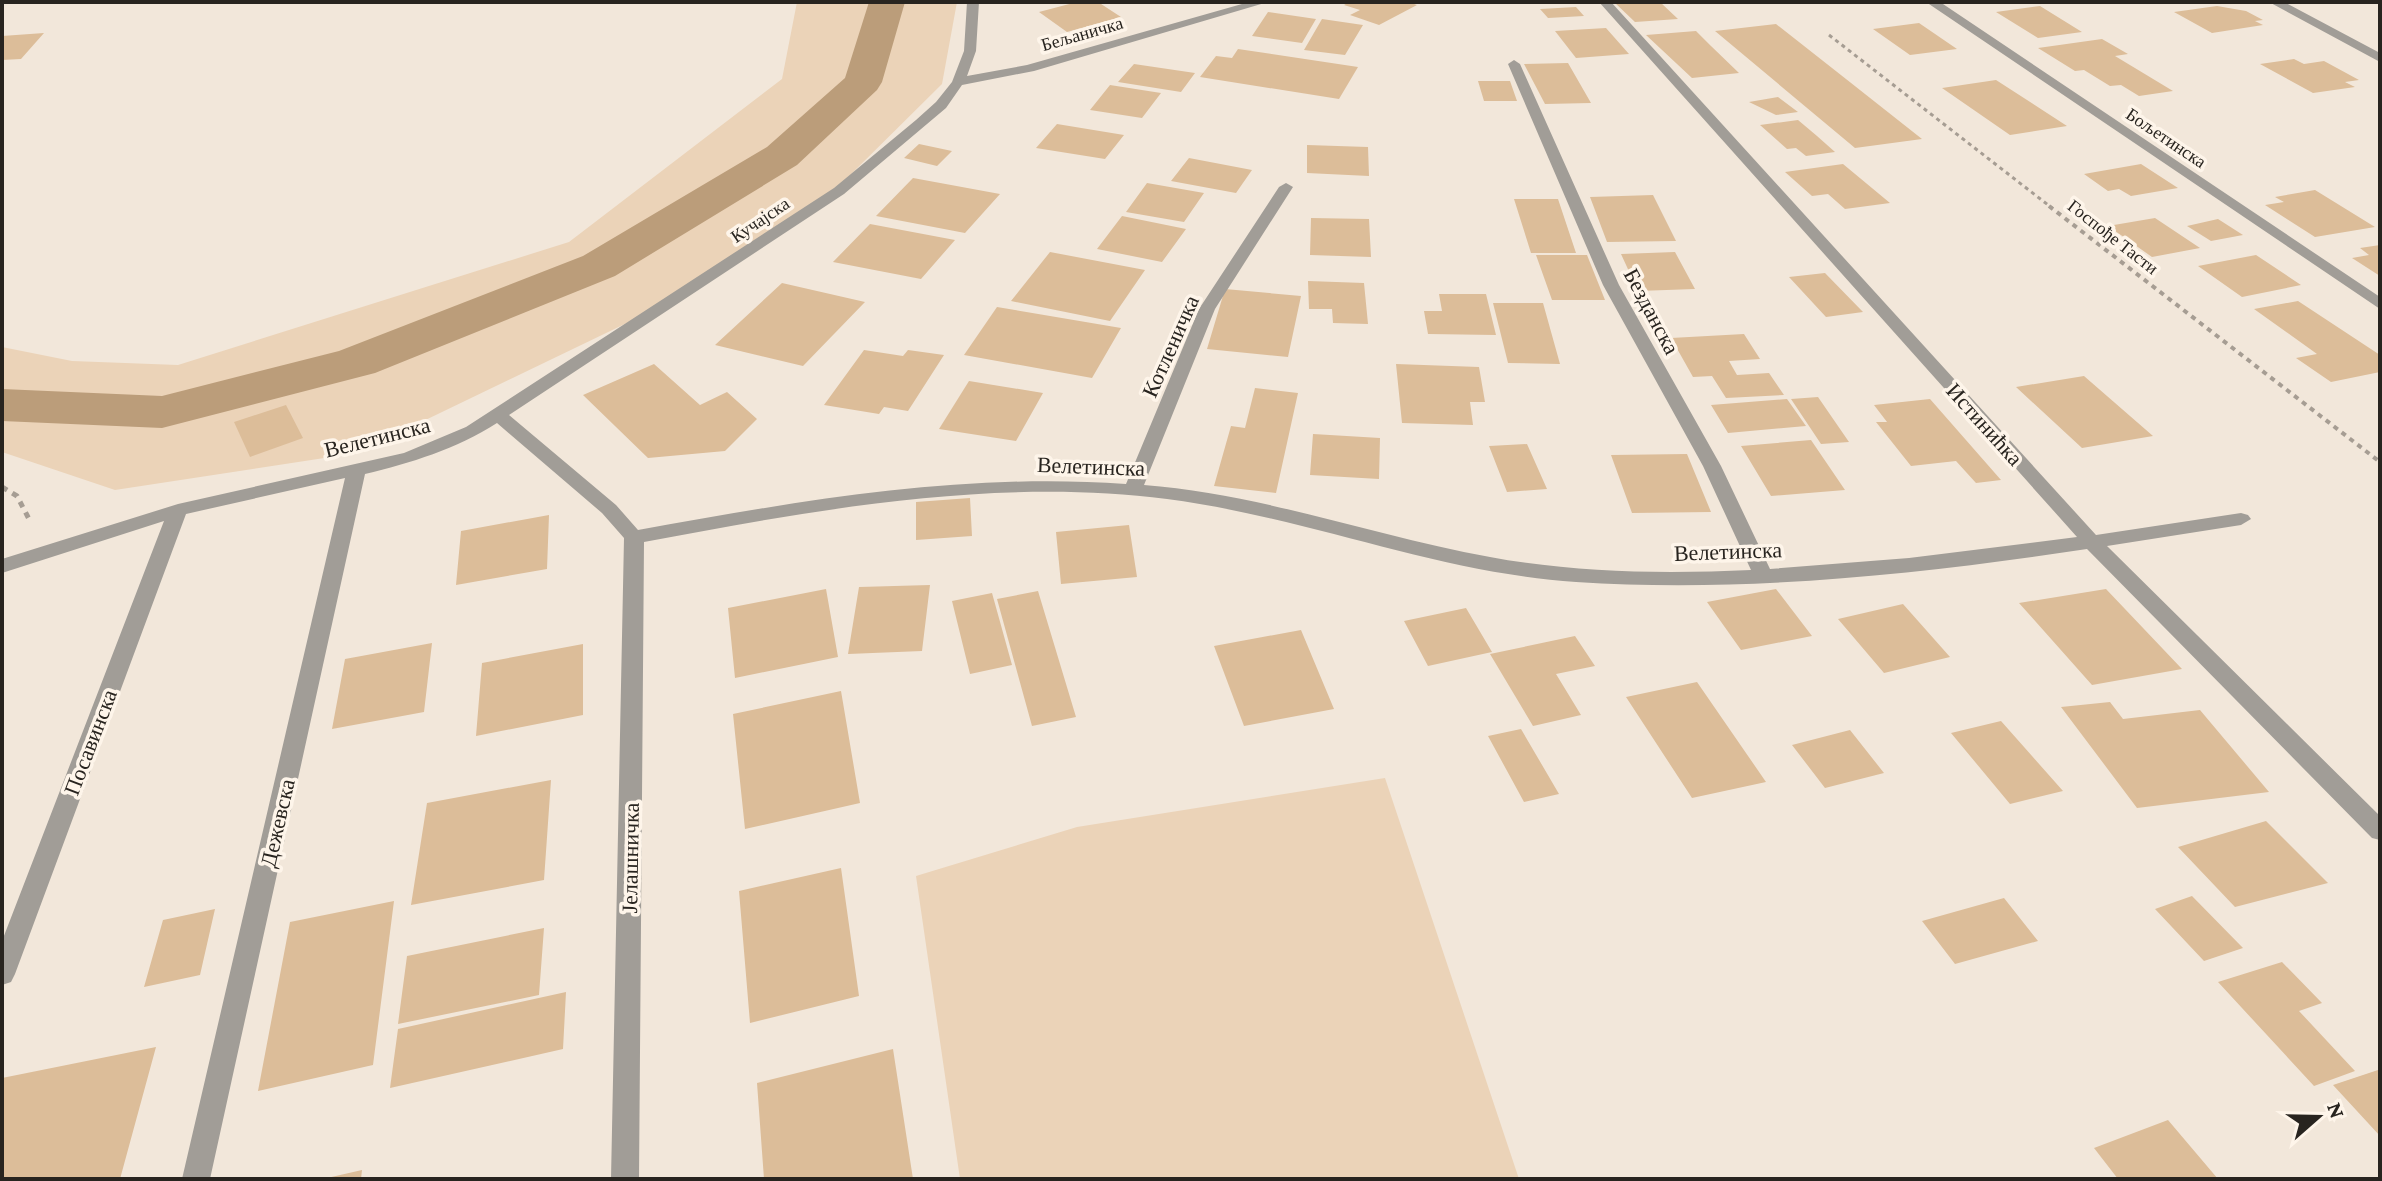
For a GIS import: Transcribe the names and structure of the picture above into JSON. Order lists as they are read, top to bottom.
{
  "streets": {
    "street": [
      "Бељаничка",
      "Бољетинска",
      "Кучајска",
      "Безданска",
      "Котленичка",
      "Истинићка",
      "Велетинска",
      "Посавинска",
      "Дежевска",
      "Јелашничка"
    ],
    "path": ["Госпође Тасти"]
  },
  "crossings": [
    ["Бељаничка", "Кучајска"],
    ["Кучајска", "Велетинска"],
    ["Безданска", "Велетинска"],
    ["Котленичка", "Велетинска"],
    ["Истинићка", "Велетинска"],
    ["Велетинска", "Посавинска"],
    ["Велетинска", "Дежевска"],
    ["Велетинска", "Јелашничка"]
  ],
  "north": "right"
}
